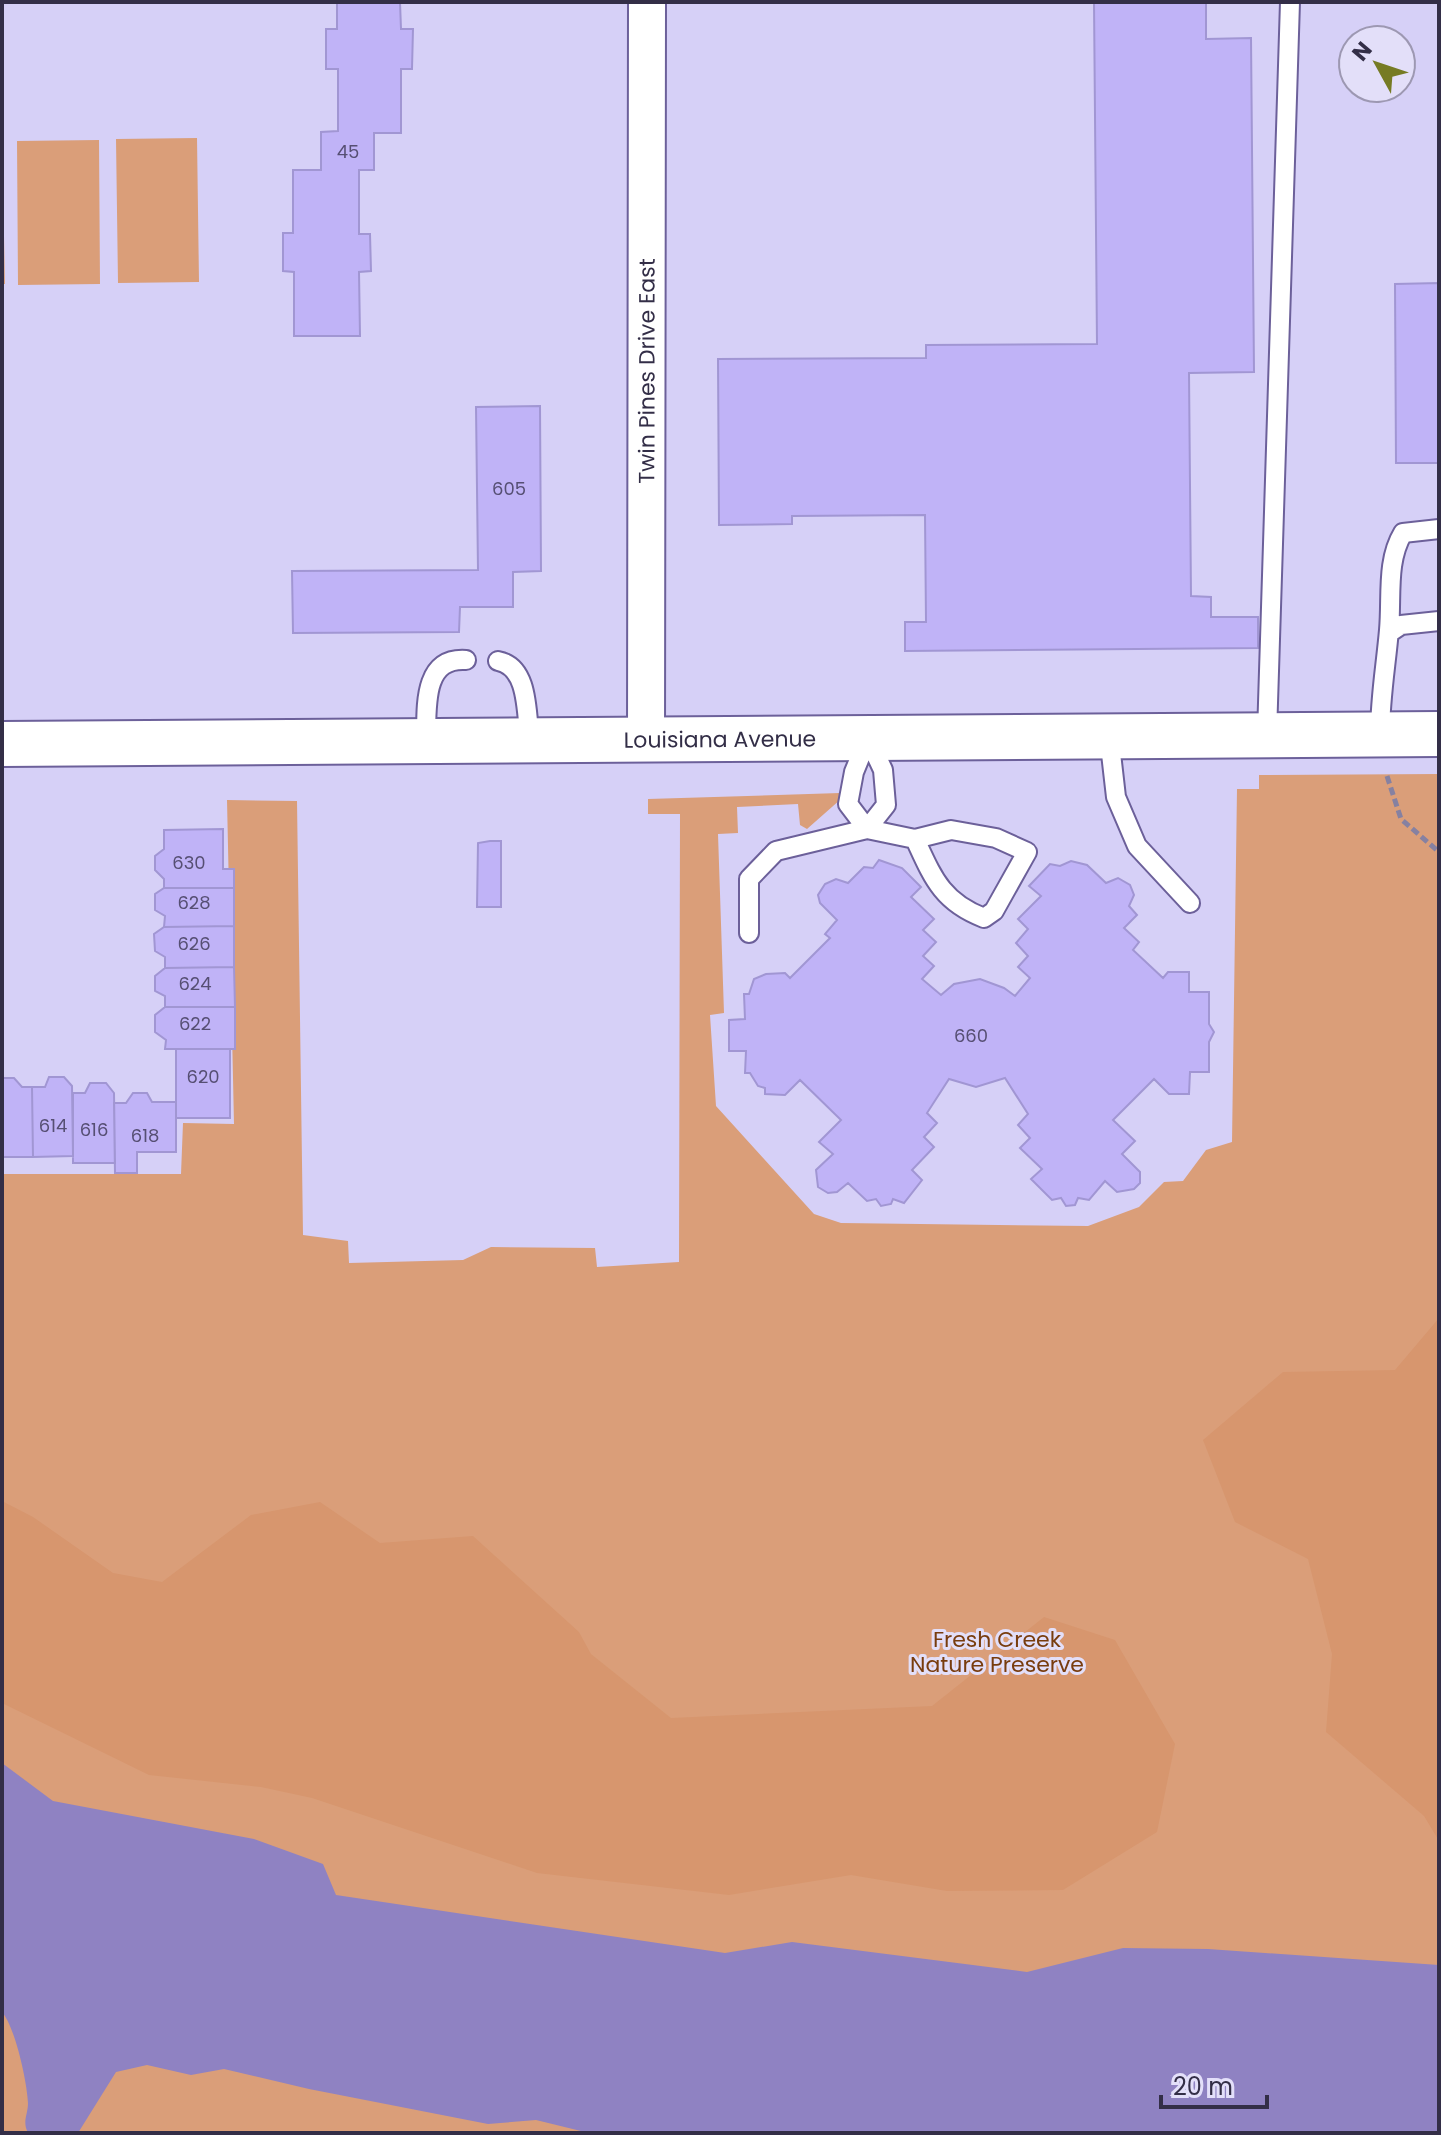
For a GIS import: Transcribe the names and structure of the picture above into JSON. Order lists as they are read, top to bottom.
{
  "streets": {
    "street": ["Twin Pines Drive East", "Louisiana Avenue"]
  },
  "crossings": [
    ["Twin Pines Drive East", "Louisiana Avenue"]
  ],
  "parks": ["Fresh Creek Nature Preserve"],
  "house_numbers": [
    "45",
    "605",
    "630",
    "628",
    "626",
    "624",
    "622",
    "660",
    "620",
    "614",
    "616",
    "618"
  ],
  "scale_bar": "20 m",
  "north": "top left"
}
